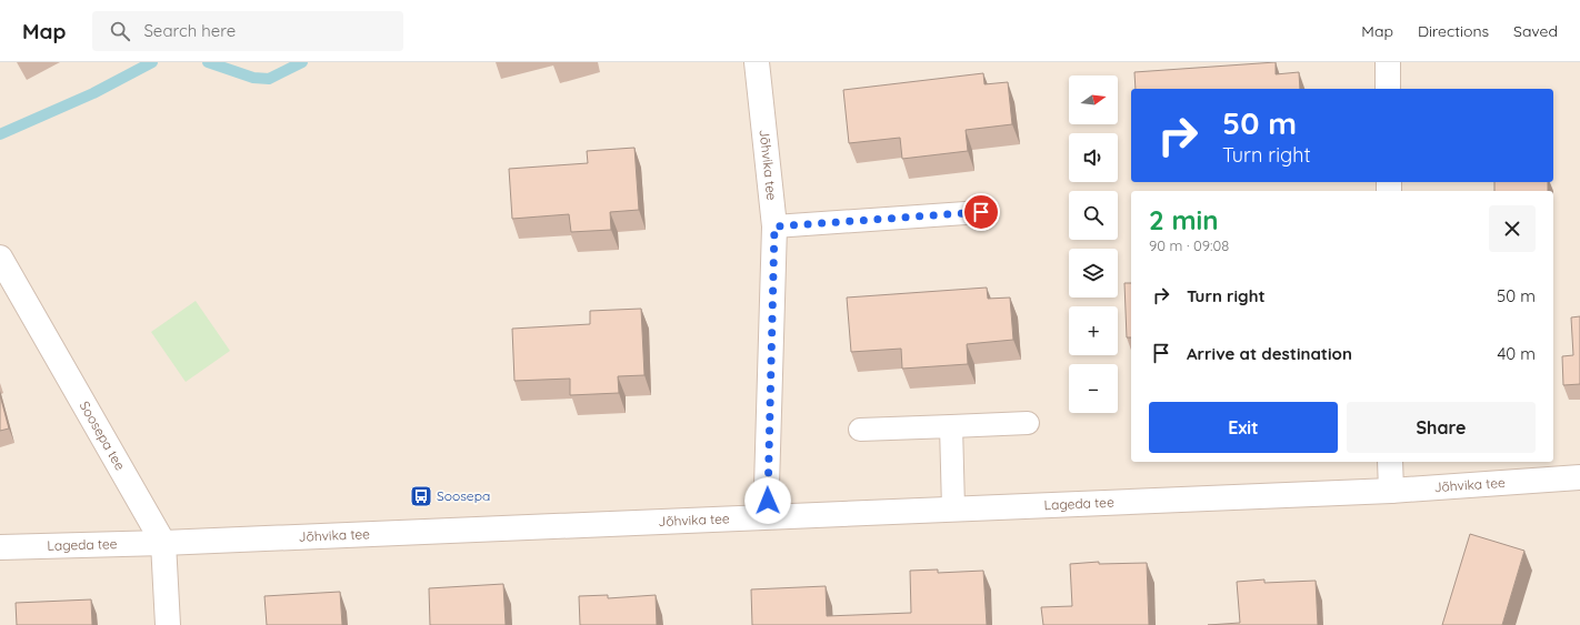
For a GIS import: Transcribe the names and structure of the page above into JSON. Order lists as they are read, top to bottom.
{
  "streets": {
    "street": ["Jõhvika tee", "Soosepa tee", "Lageda tee"]
  },
  "crossings": [
    ["Jõhvika tee", "Soosepa tee"],
    ["Jõhvika tee", "Lageda tee"],
    ["Soosepa tee", "Lageda tee"]
  ],
  "places": {
    "bus stop": ["Soosepa"]
  },
  "north": "right",
  "page": {
    "header": "Map",
    "search": "Search here",
    "nav": ["Map", "Directions", "Saved"],
    "map_buttons": ["+", "−"],
    "turn": ["50 m", "Turn right"],
    "heading": ["2 min", "90 m · 09:08"],
    "list": [
      {
        "name": "Turn right",
        "value": "50 m"
      },
      {
        "name": "Arrive at destination",
        "value": "40 m"
      }
    ],
    "buttons": ["Exit", "Share"]
  }
}
